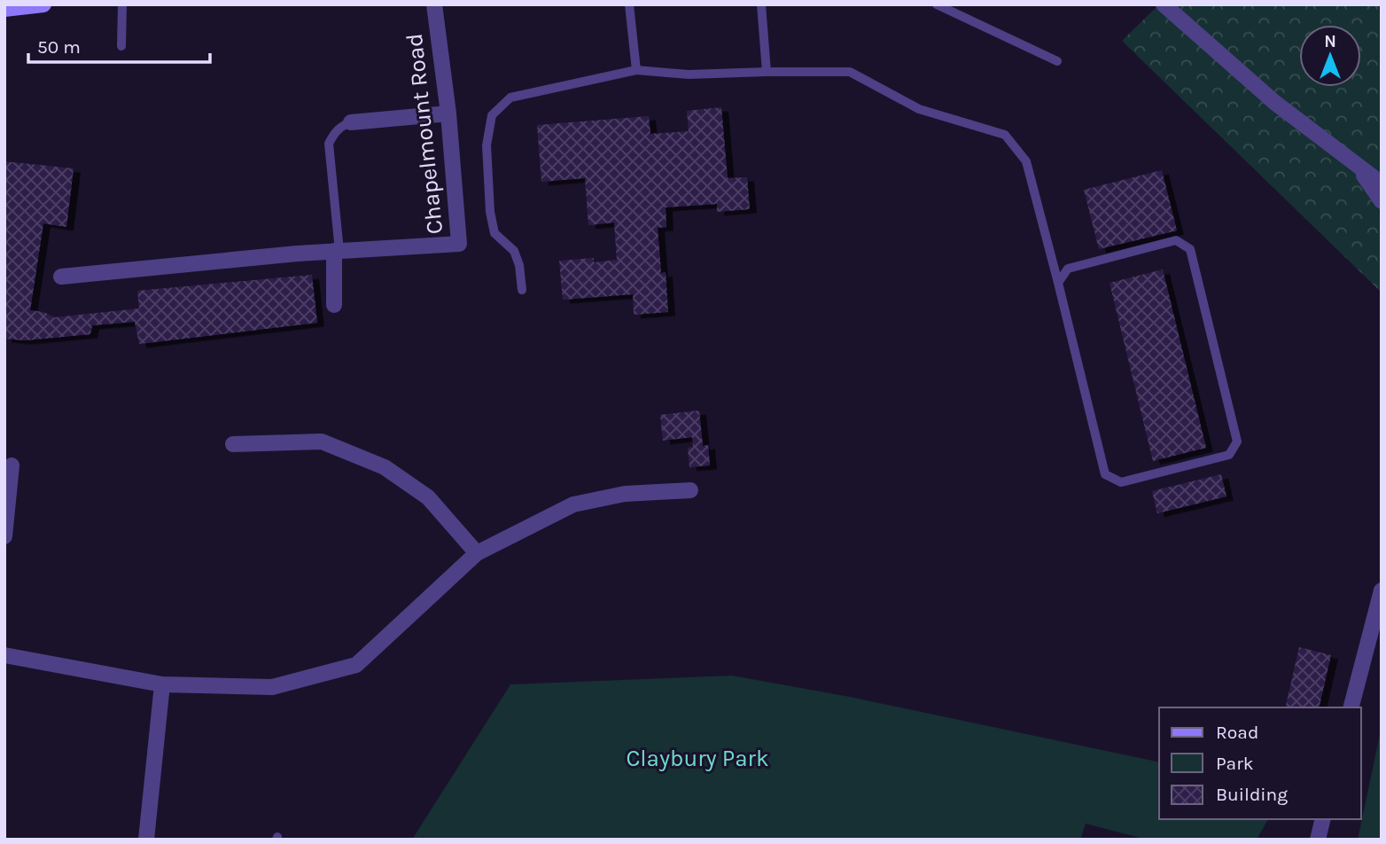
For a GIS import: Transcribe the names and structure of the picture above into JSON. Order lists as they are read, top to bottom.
{
  "streets": {
    "street": ["Chapelmount Road"]
  },
  "parks": ["Claybury Park"],
  "legend": ["Road", "Park", "Building"],
  "scale_bar": "50 m",
  "north": "top"
}
